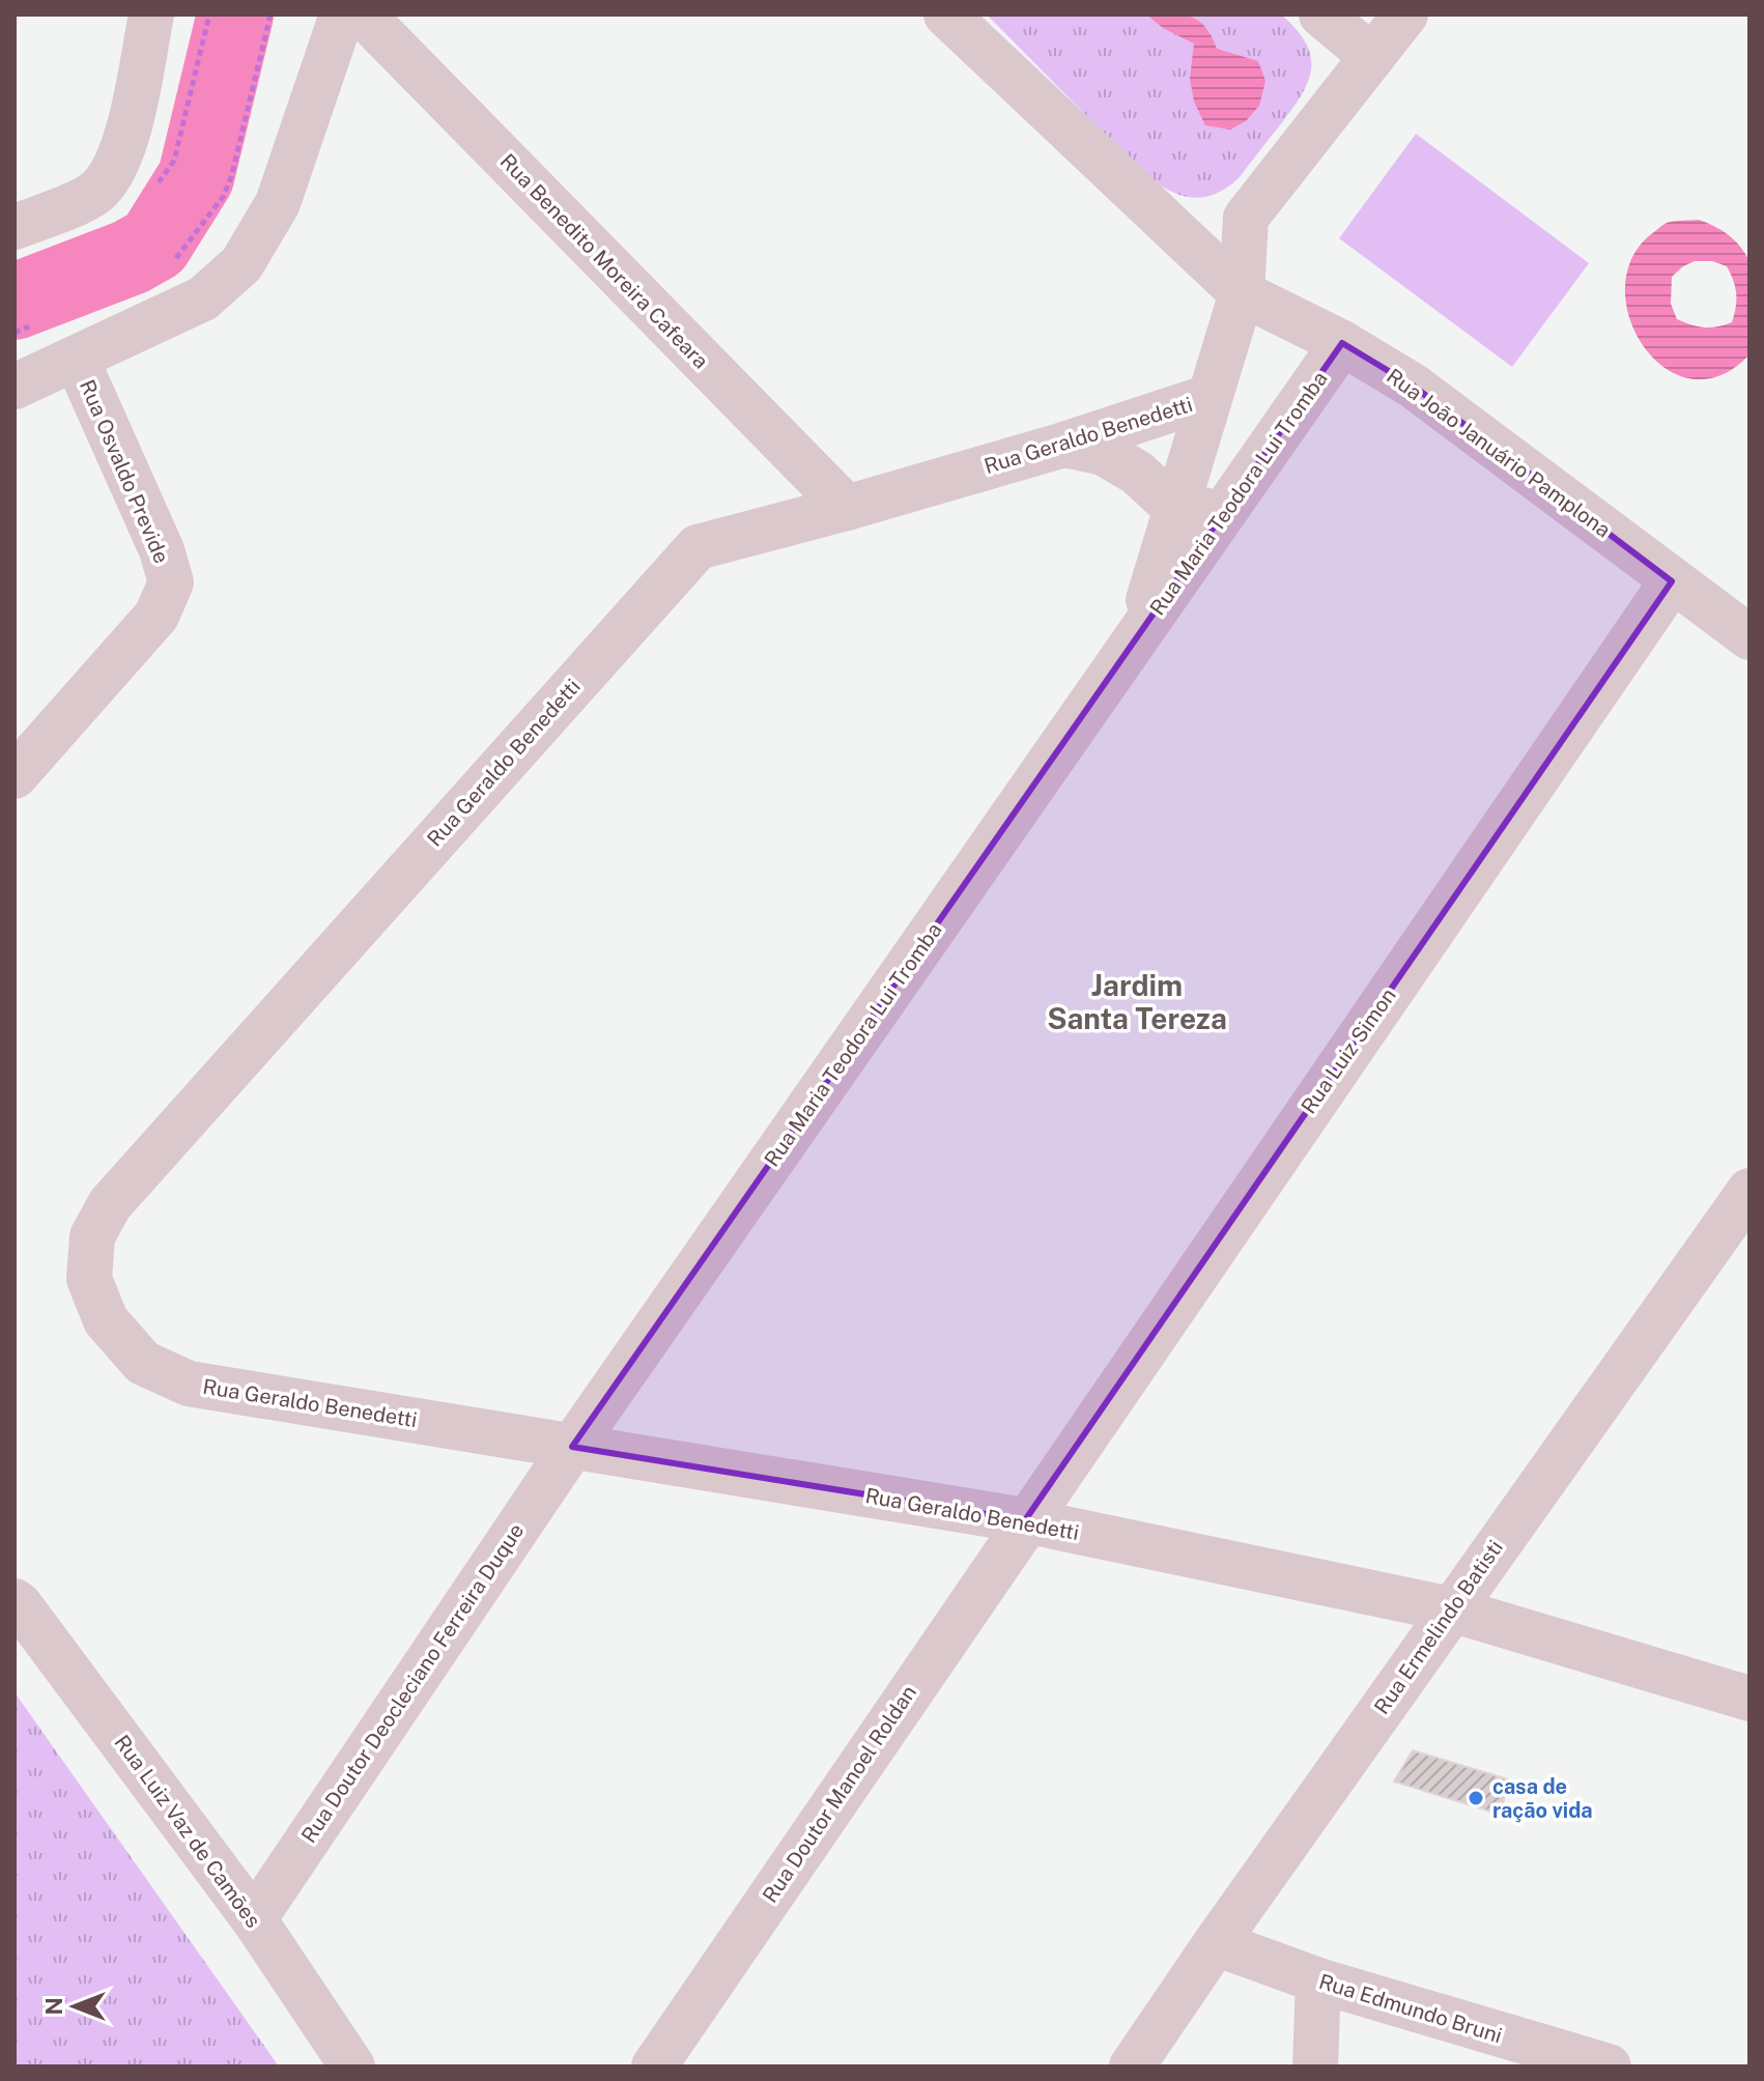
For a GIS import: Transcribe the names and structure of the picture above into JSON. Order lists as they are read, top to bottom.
{
  "streets": {
    "street": [
      "Rua Benedito Moreira Cafeara",
      "Rua Geraldo Benedetti",
      "Rua João Januário Pamplona",
      "Rua Osvaldo Previde",
      "Rua Maria Teodora Lui Tromba",
      "Rua Luiz Simon",
      "Rua Ermelindo Batisti",
      "Rua Doutor Deocleciano Ferreira Duque",
      "Rua Doutor Manoel Roldan",
      "Rua Luiz Vaz de Camões",
      "Rua Edmundo Bruni"
    ]
  },
  "crossings": [
    ["Rua Benedito Moreira Cafeara", "Rua Geraldo Benedetti"],
    ["Rua Geraldo Benedetti", "Rua Maria Teodora Lui Tromba"],
    ["Rua Geraldo Benedetti", "Rua Luiz Simon"],
    ["Rua Geraldo Benedetti", "Rua Ermelindo Batisti"],
    ["Rua Geraldo Benedetti", "Rua Doutor Deocleciano Ferreira Duque"],
    ["Rua Geraldo Benedetti", "Rua Doutor Manoel Roldan"],
    ["Rua João Januário Pamplona", "Rua Maria Teodora Lui Tromba"],
    ["Rua João Januário Pamplona", "Rua Luiz Simon"],
    ["Rua Maria Teodora Lui Tromba", "Rua Doutor Deocleciano Ferreira Duque"],
    ["Rua Luiz Simon", "Rua Doutor Manoel Roldan"],
    ["Rua Ermelindo Batisti", "Rua Edmundo Bruni"],
    ["Rua Doutor Deocleciano Ferreira Duque", "Rua Luiz Vaz de Camões"]
  ],
  "districts": ["Jardim Santa Tereza"],
  "places": ["casa de ração vida"],
  "north": "left"
}
